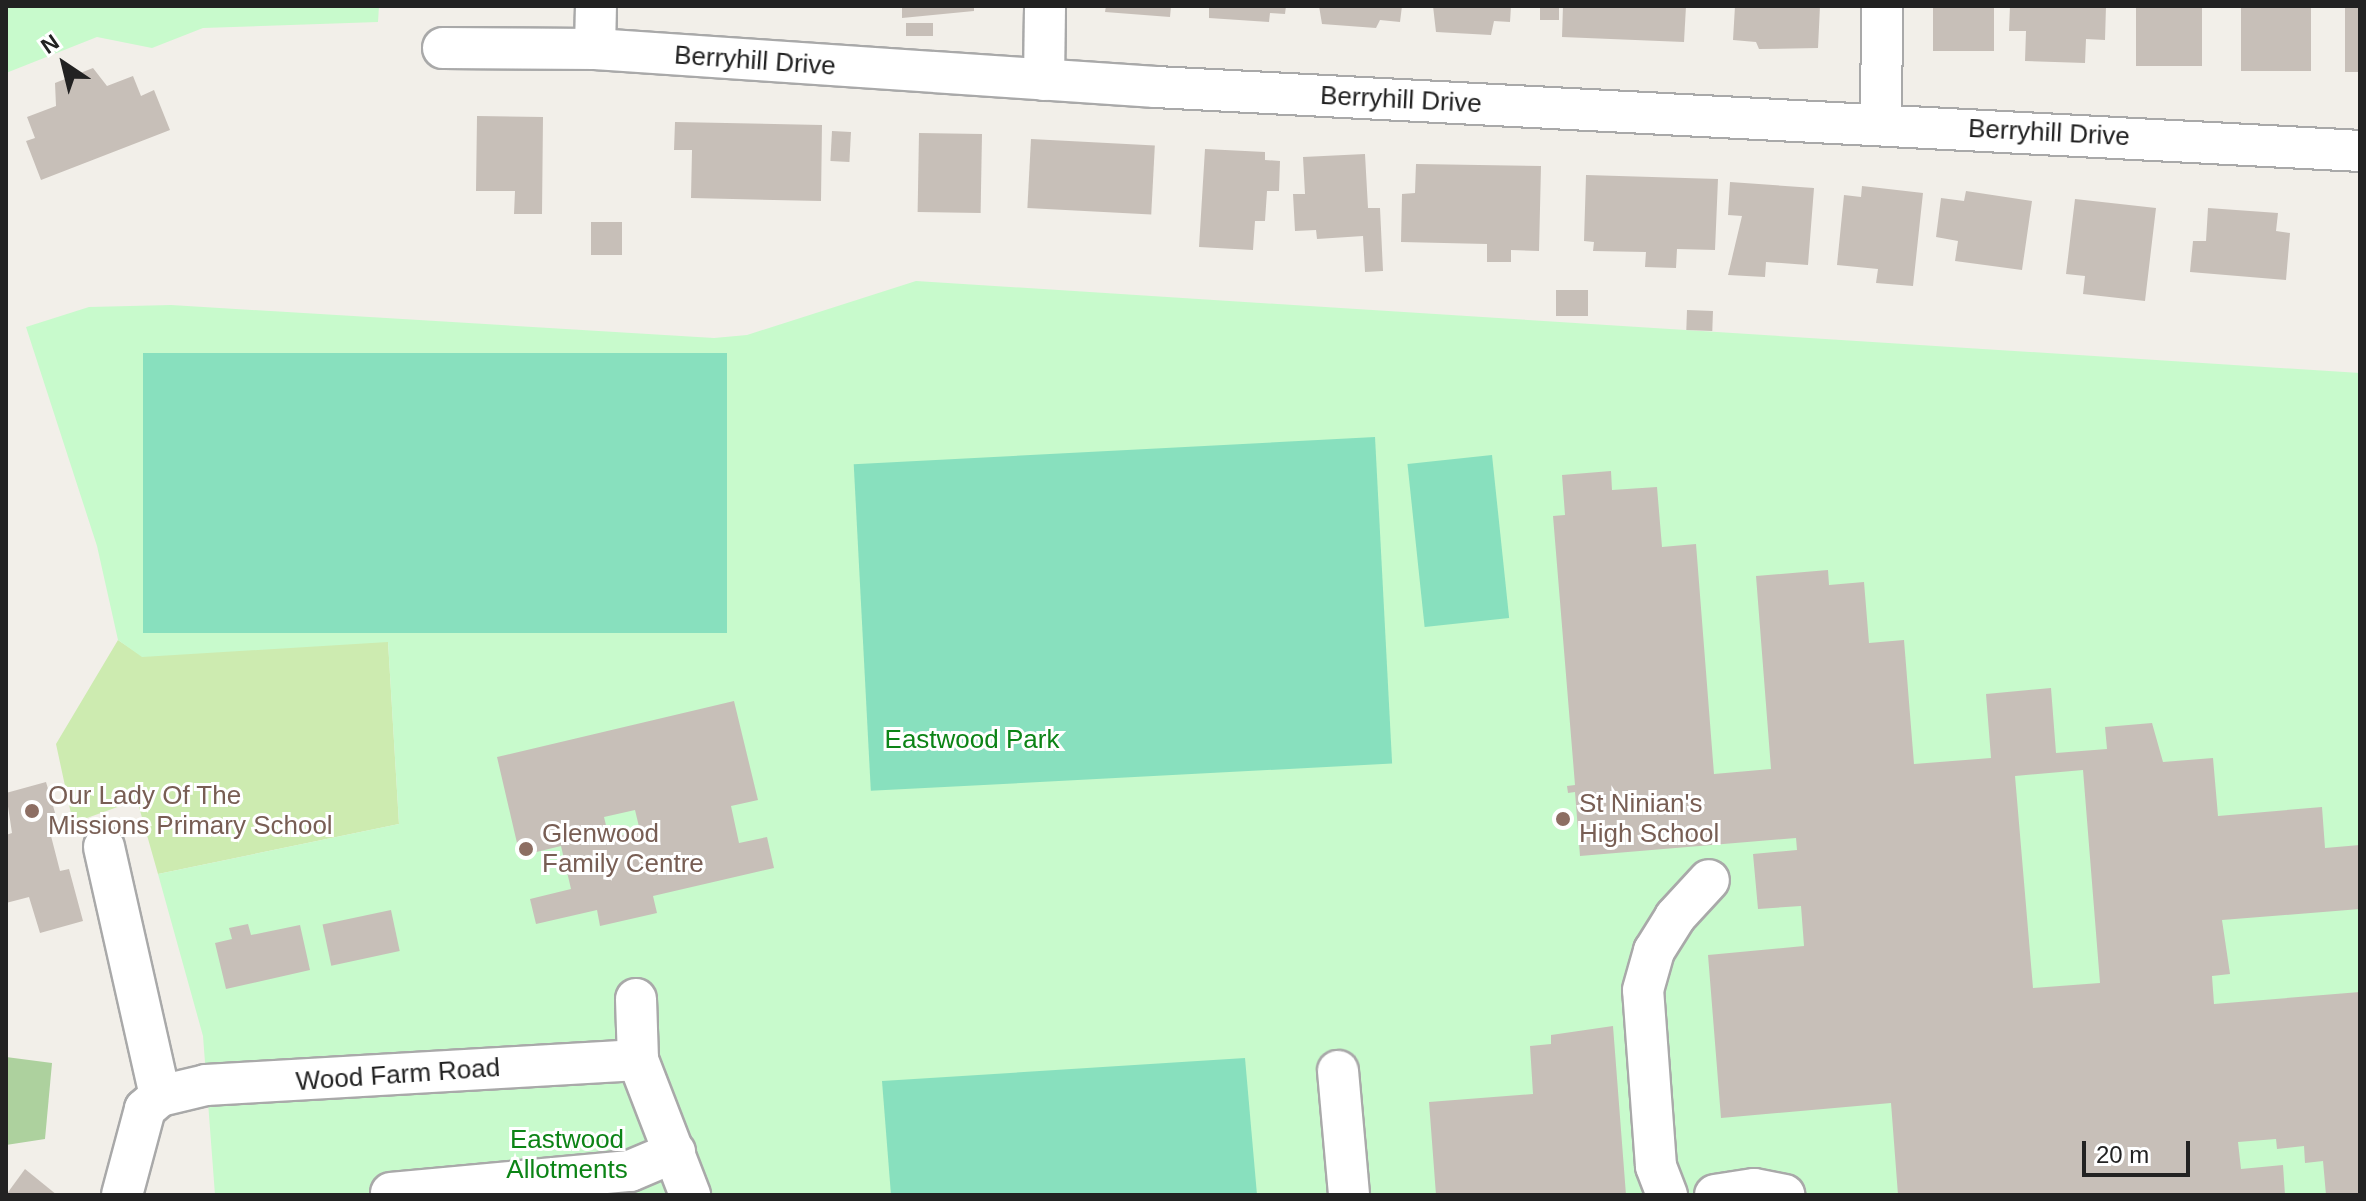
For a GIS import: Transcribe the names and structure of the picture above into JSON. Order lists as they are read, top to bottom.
{
  "streets": {
    "street": ["Berryhill Drive", "Wood Farm Road"]
  },
  "parks": ["Eastwood Park", "Eastwood Allotments"],
  "places": ["Our Lady Of The Missions Primary School", "St Ninian's High School", "Glenwood Family Centre"],
  "scale_bar": "20 m",
  "north": "top left"
}
